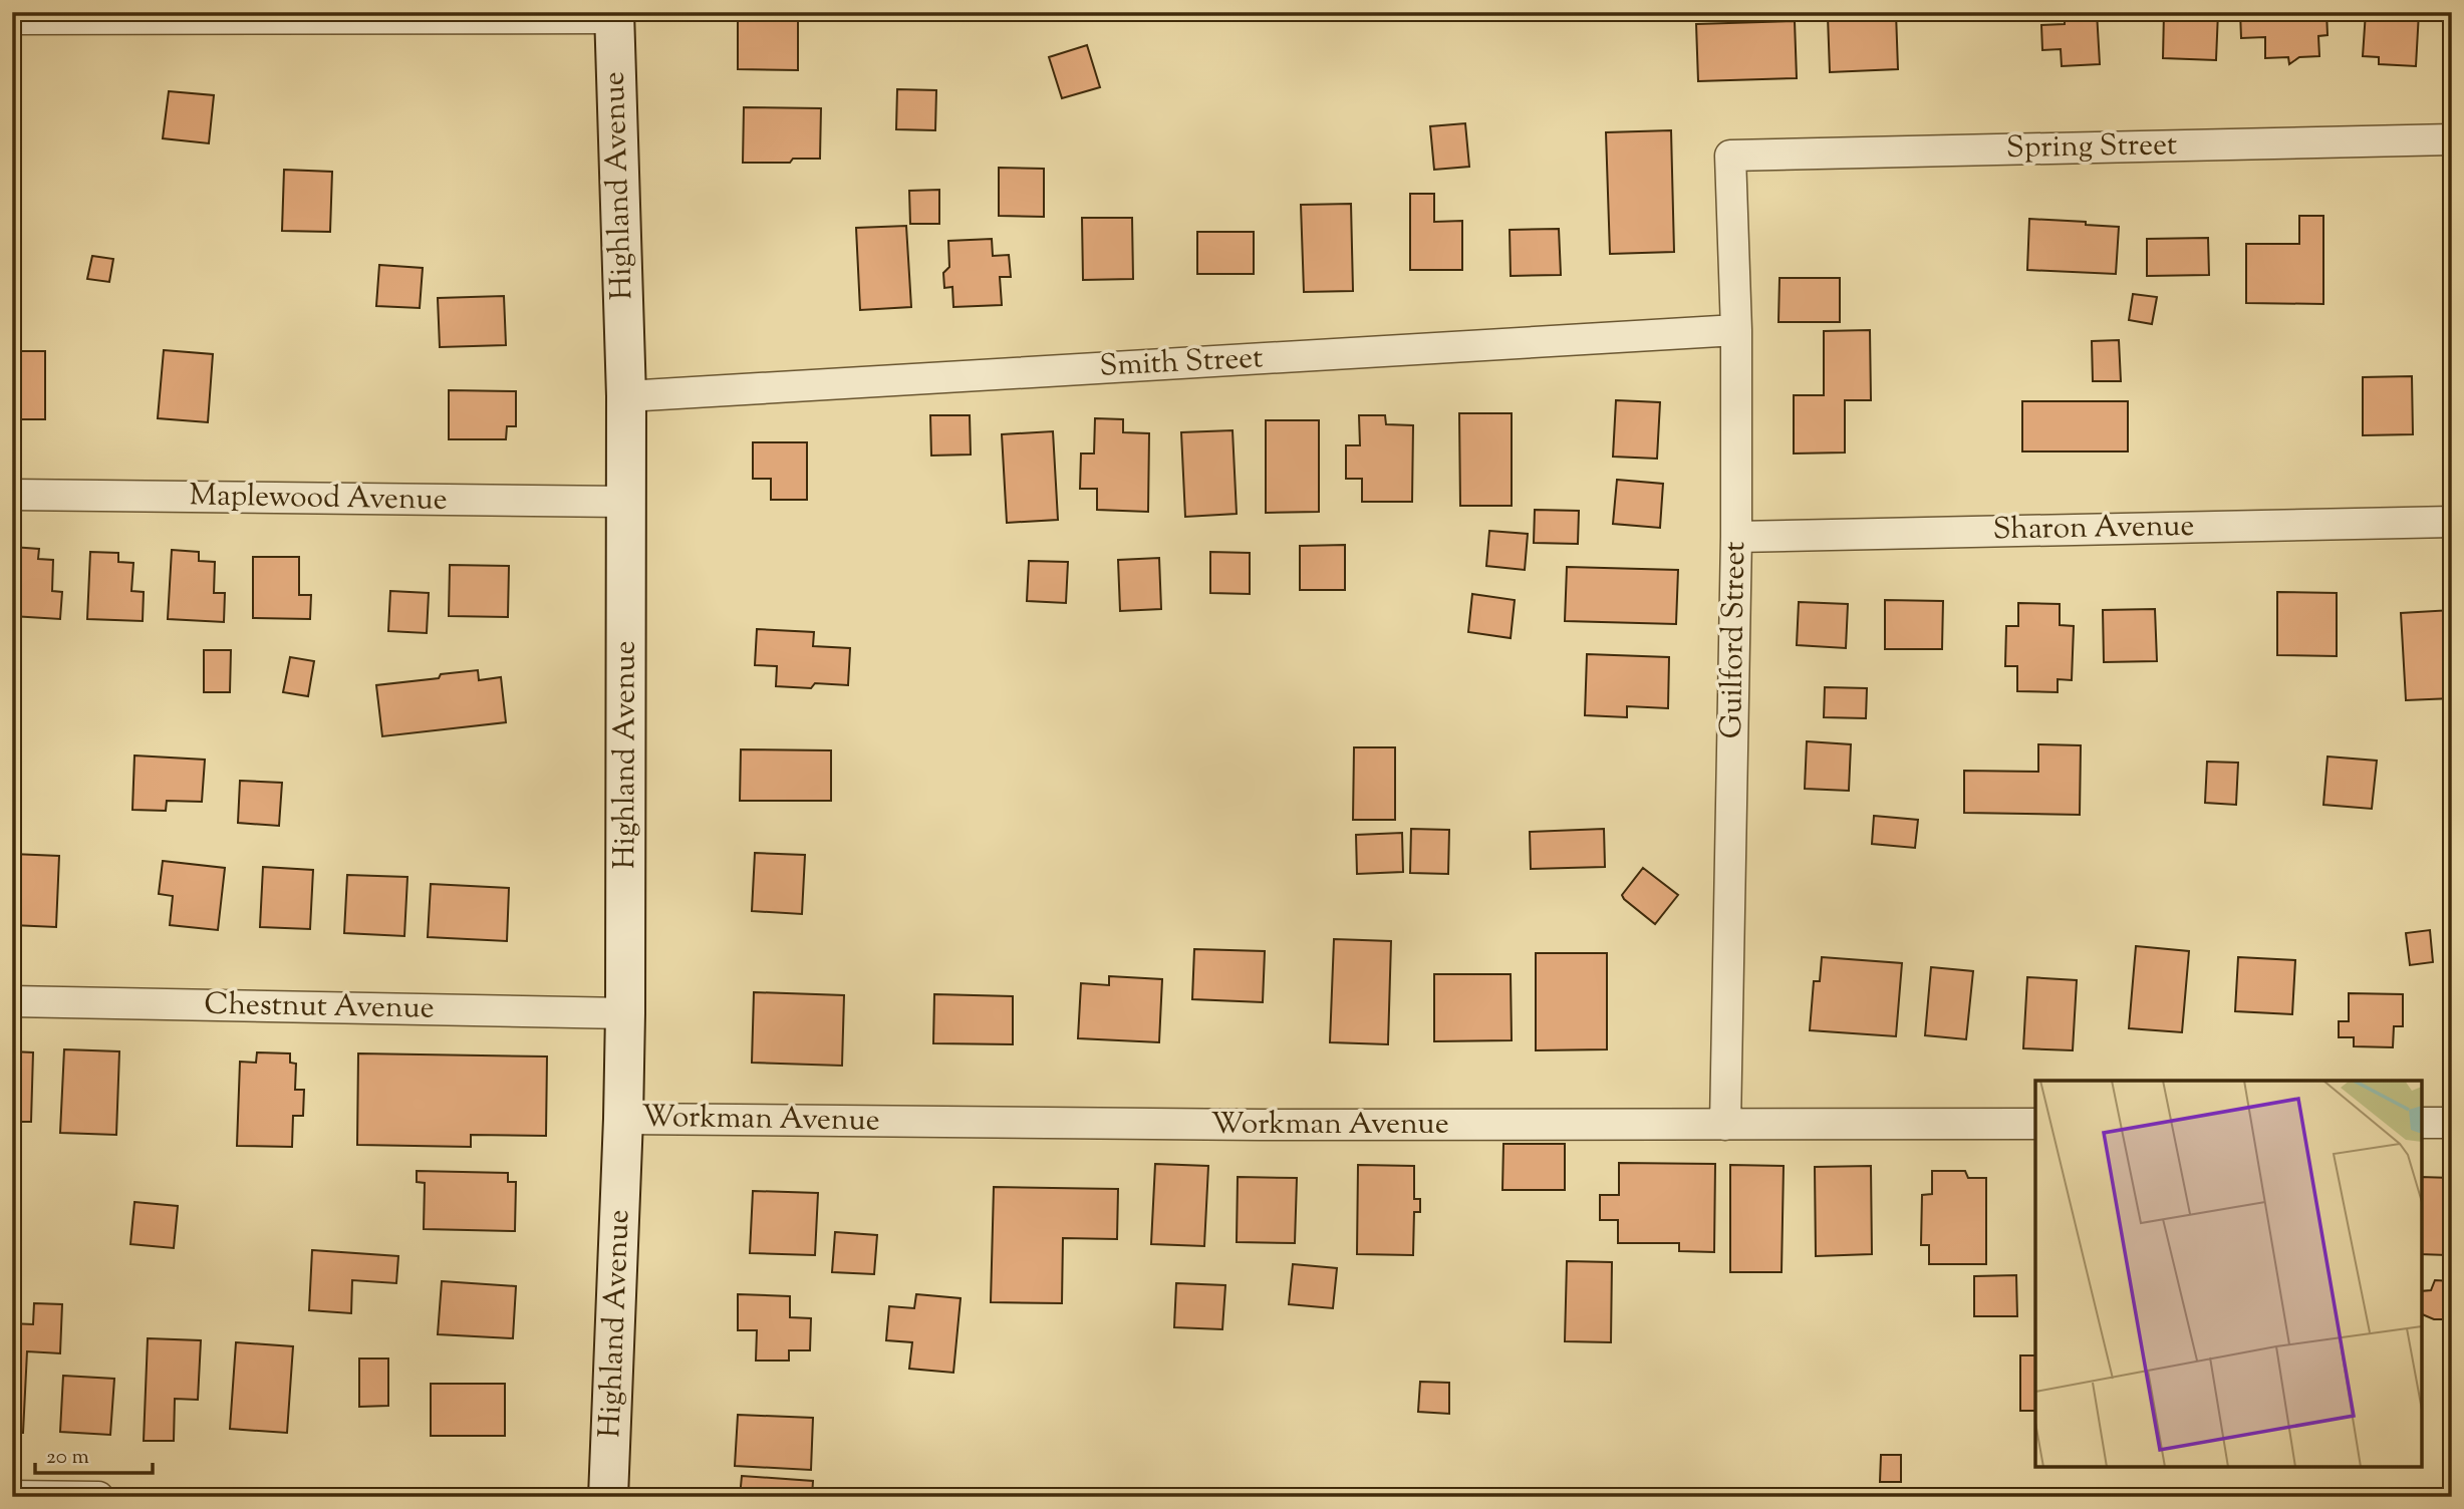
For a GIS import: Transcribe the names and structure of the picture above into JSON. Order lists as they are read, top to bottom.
{
  "streets": {
    "street": [
      "Spring Street",
      "Highland Avenue",
      "Smith Street",
      "Maplewood Avenue",
      "Sharon Avenue",
      "Guilford Street",
      "Chestnut Avenue",
      "Workman Avenue"
    ]
  },
  "crossings": [
    ["Spring Street", "Guilford Street"],
    ["Highland Avenue", "Smith Street"],
    ["Highland Avenue", "Maplewood Avenue"],
    ["Highland Avenue", "Chestnut Avenue"],
    ["Highland Avenue", "Workman Avenue"],
    ["Smith Street", "Guilford Street"],
    ["Sharon Avenue", "Guilford Street"],
    ["Guilford Street", "Workman Avenue"]
  ],
  "scale_bar": "20 m"
}
